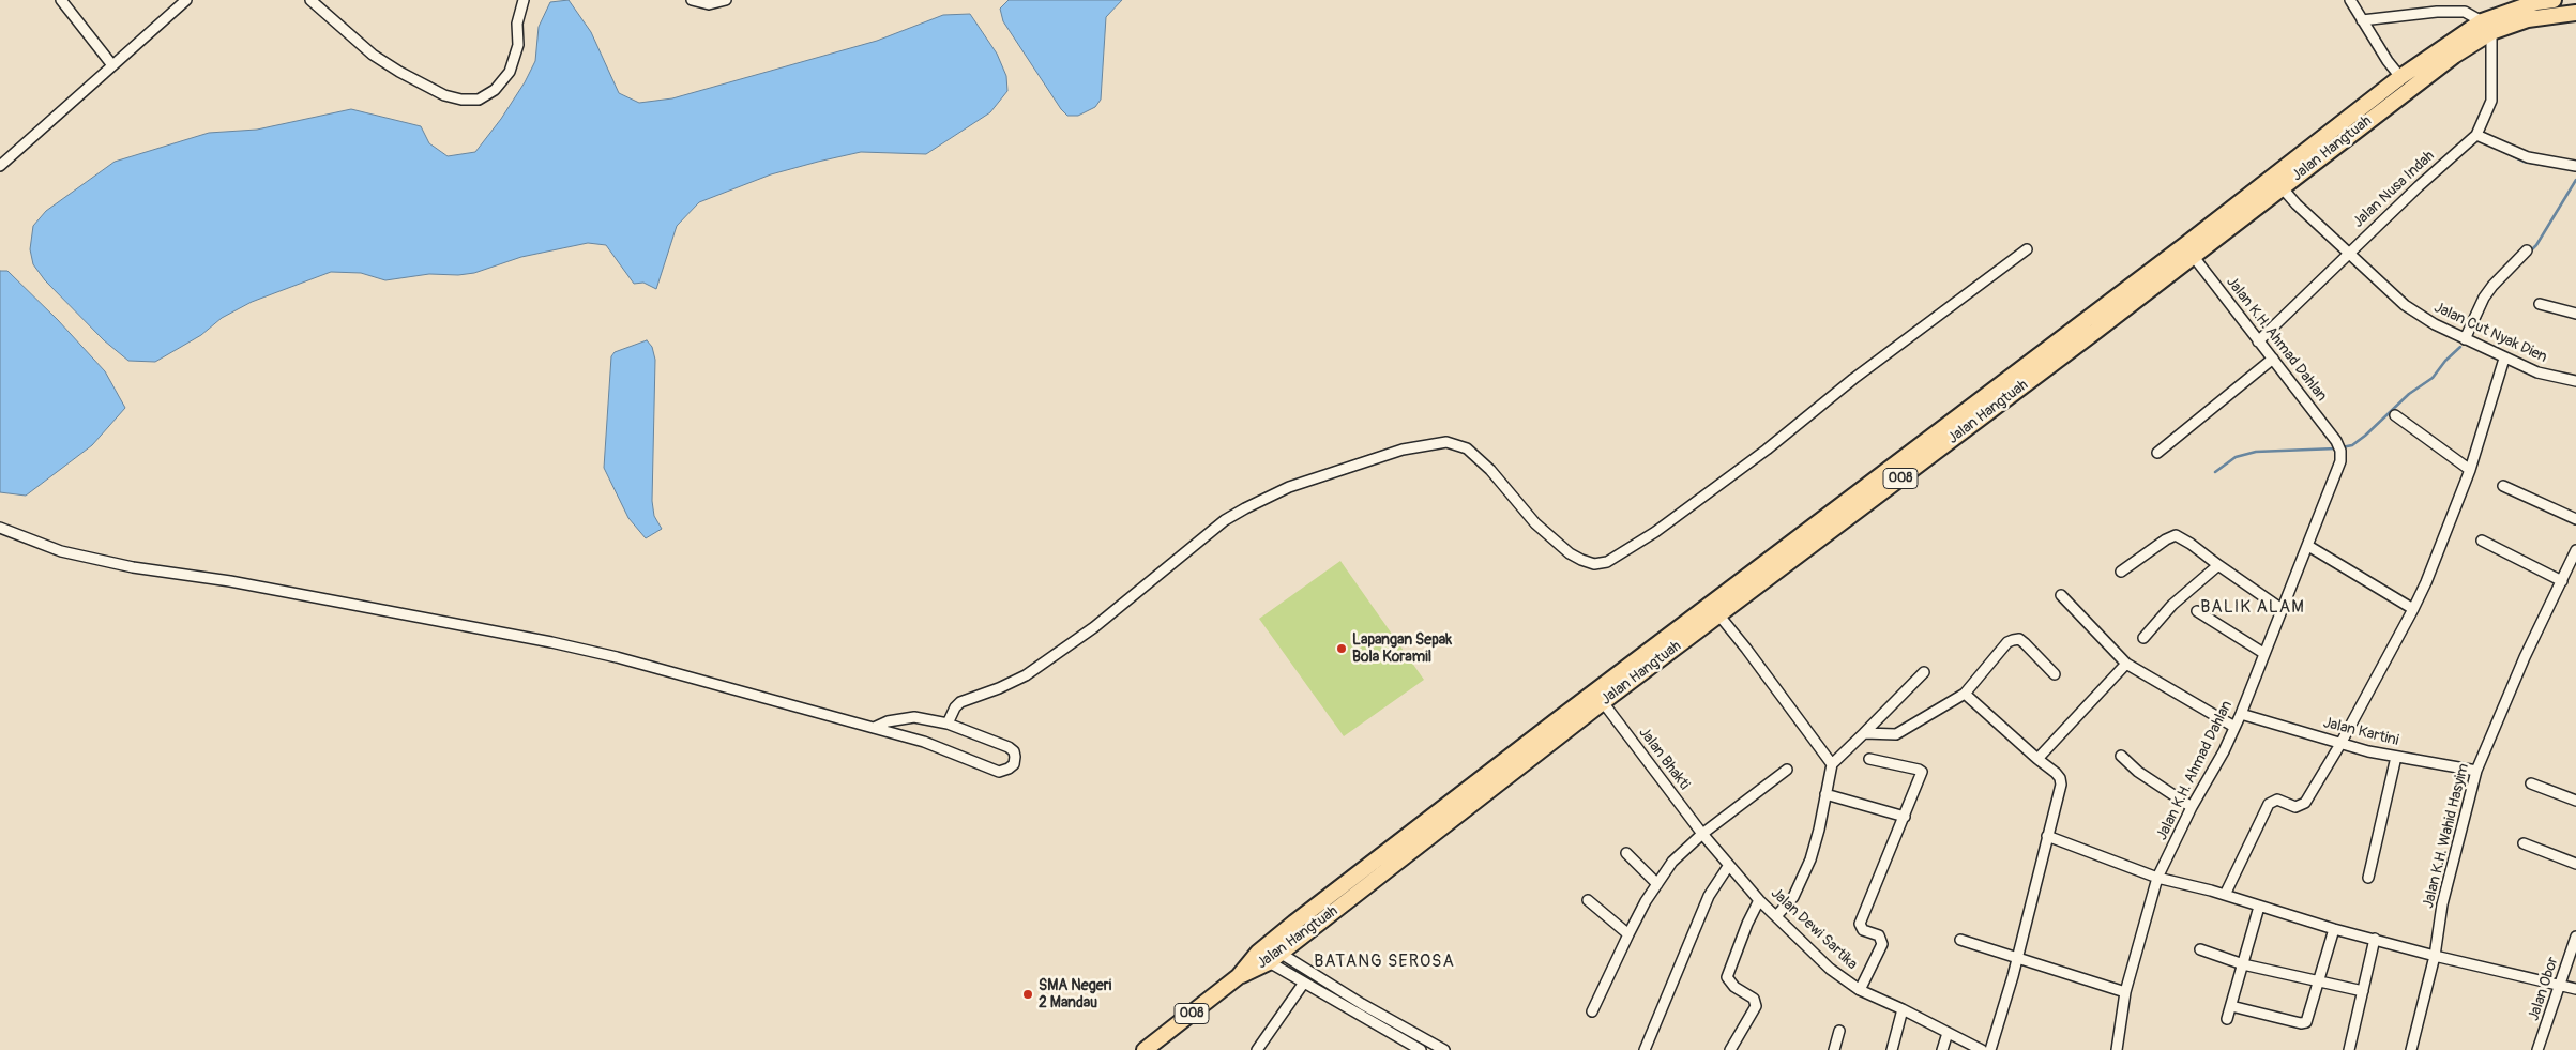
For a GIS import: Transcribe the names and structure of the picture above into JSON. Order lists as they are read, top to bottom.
{
  "streets": {
    "highway": ["Jalan Hangtuah", "008"],
    "street": [
      "Jalan Nusa Indah",
      "Jalan Cut Nyak Dien",
      "Jalan K.H. Ahmad Dahlan",
      "Jalan Kartini",
      "Jalan Bhakti",
      "Jalan K.H. Wahid Hasyim",
      "Jalan Dewi Sartika",
      "Jalan Obor"
    ]
  },
  "crossings": [
    ["Jalan Hangtuah", "Jalan Nusa Indah"],
    ["Jalan Hangtuah", "Jalan Cut Nyak Dien"],
    ["Jalan Hangtuah", "Jalan K.H. Ahmad Dahlan"],
    ["Jalan Hangtuah", "Jalan Bhakti"],
    ["Jalan Nusa Indah", "Jalan Cut Nyak Dien"],
    ["Jalan Nusa Indah", "Jalan K.H. Ahmad Dahlan"],
    ["Jalan K.H. Ahmad Dahlan", "Jalan Kartini"],
    ["Jalan Kartini", "Jalan K.H. Wahid Hasyim"],
    ["Jalan Bhakti", "Jalan Dewi Sartika"]
  ],
  "districts": ["BALIK ALAM", "BATANG SEROSA"],
  "places": ["Lapangan Sepak Bola Koramil", "SMA Negeri 2 Mandau"]
}
